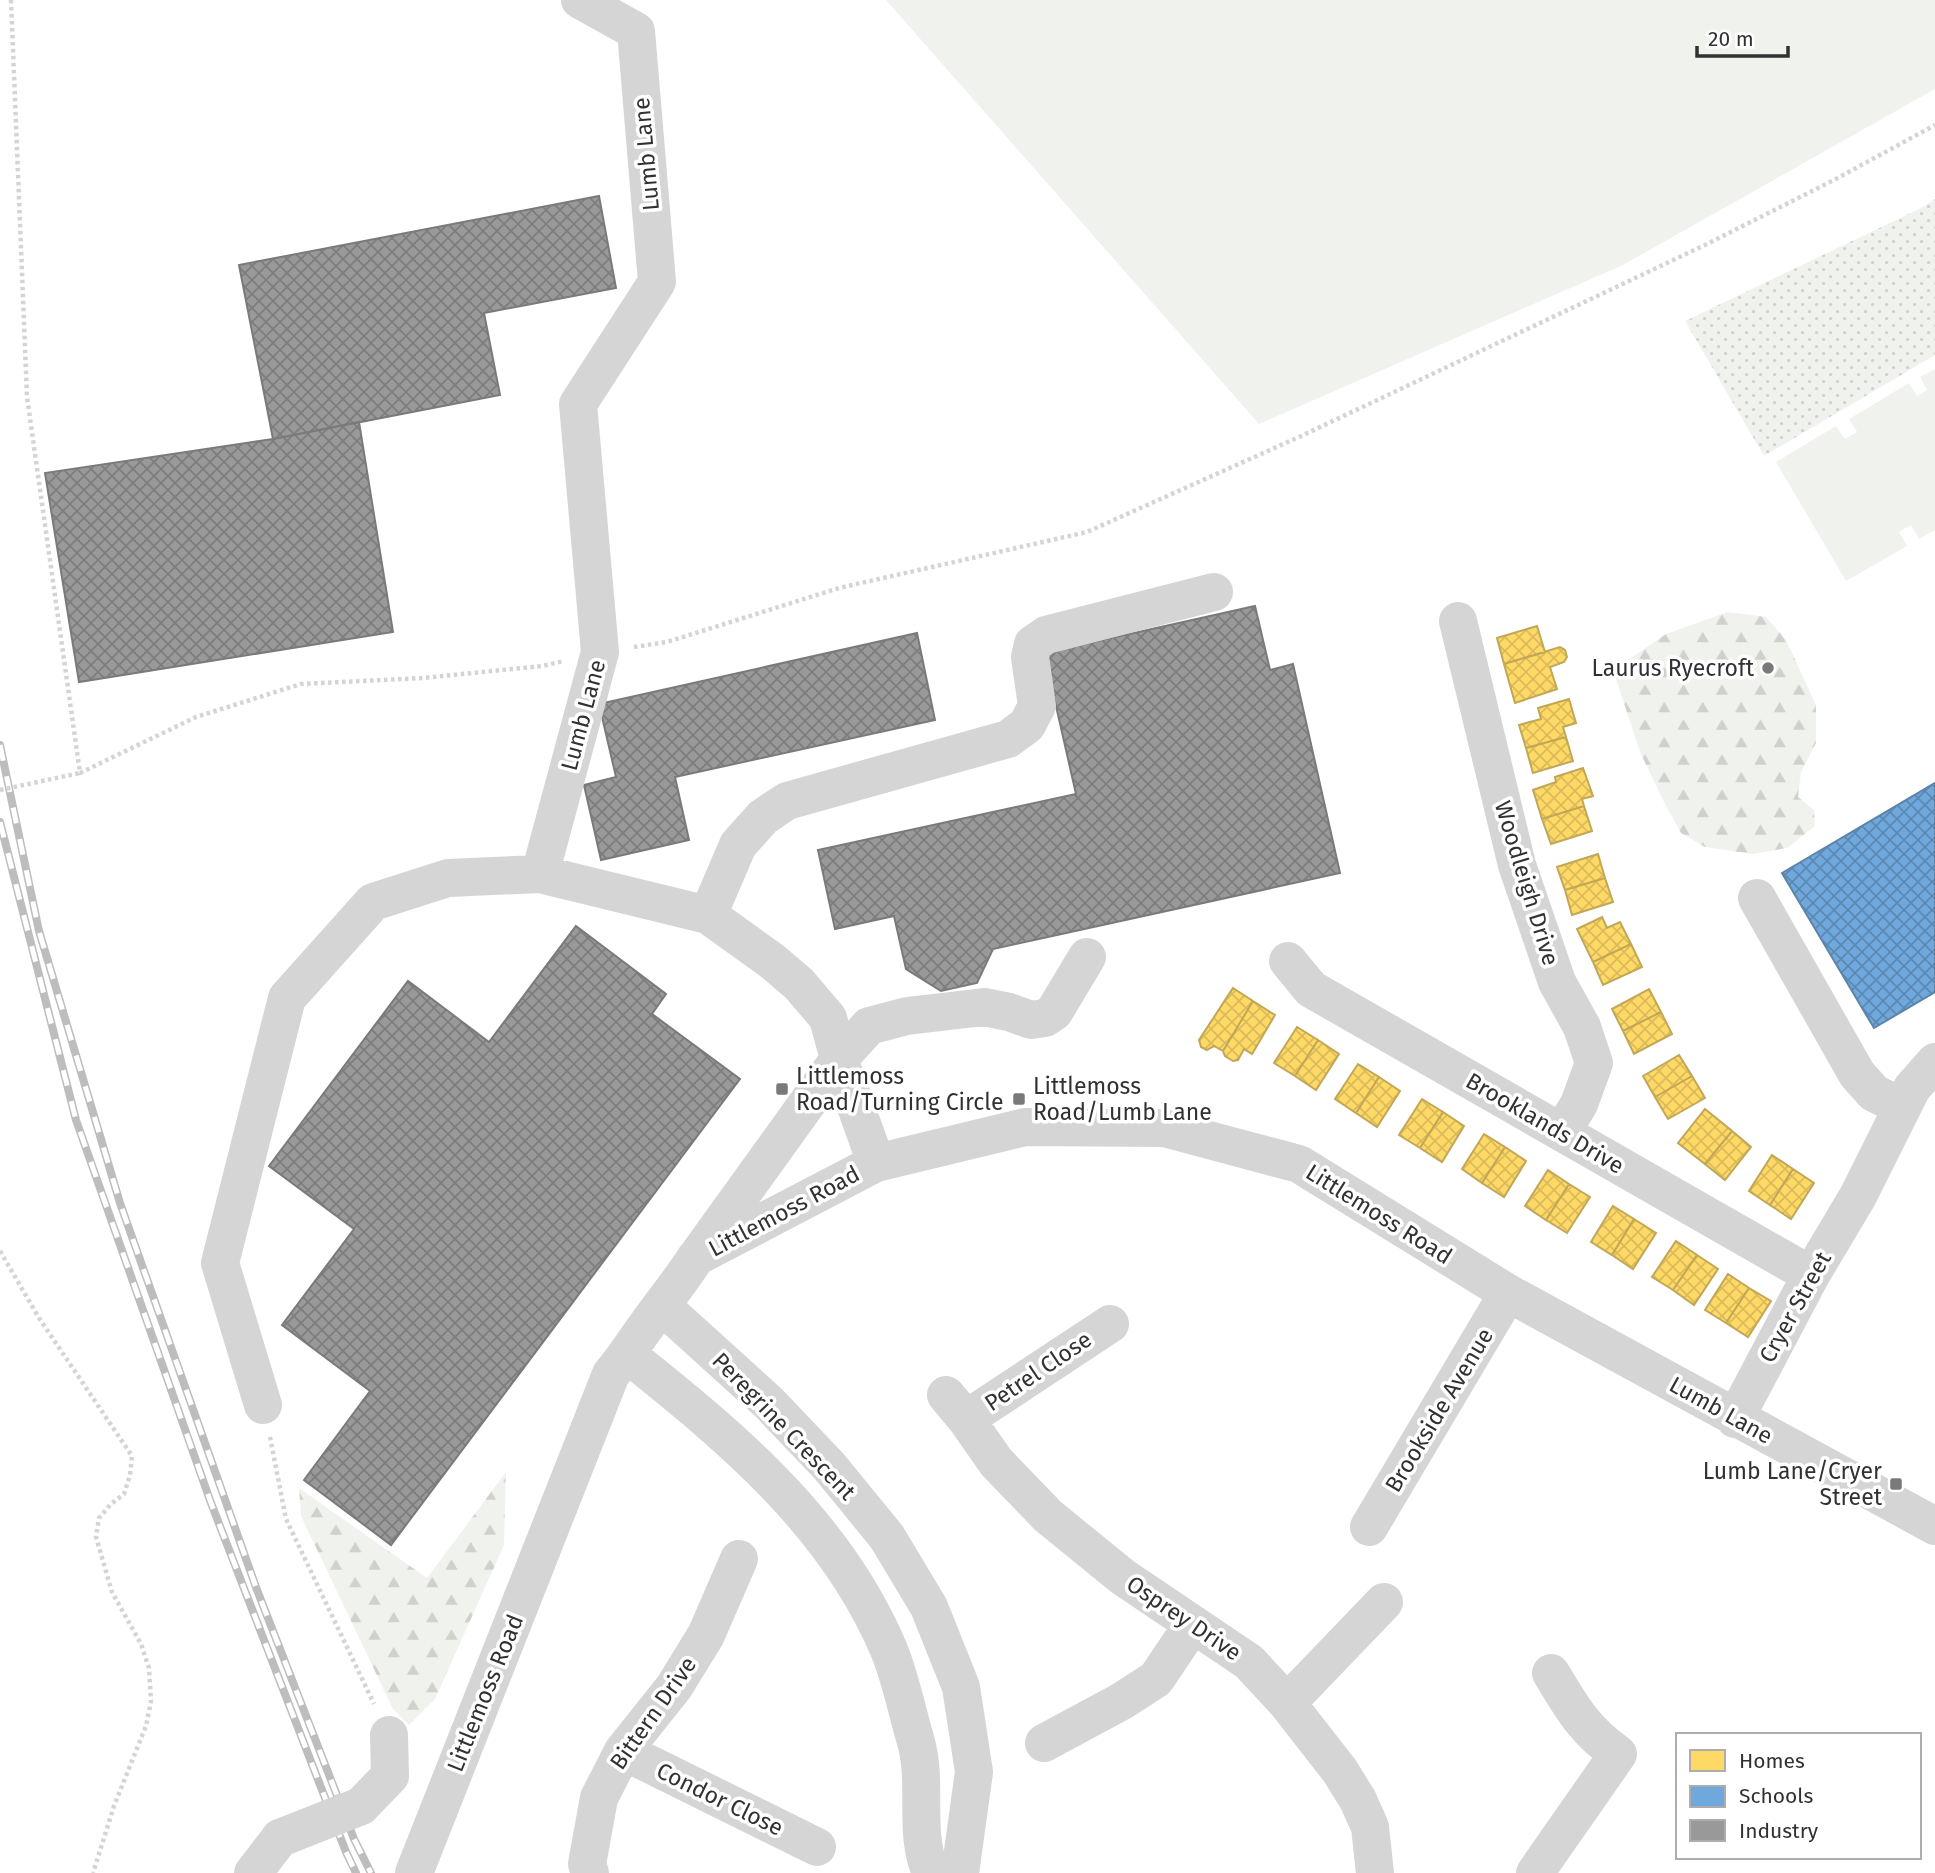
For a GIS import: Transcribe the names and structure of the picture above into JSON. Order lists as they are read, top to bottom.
{
  "streets": {
    "street": [
      "Lumb Lane",
      "Woodleigh Drive",
      "Brooklands Drive",
      "Littlemoss Road",
      "Cryer Street",
      "Petrel Close",
      "Brookside Avenue",
      "Peregrine Crescent",
      "Osprey Drive",
      "Bittern Drive",
      "Condor Close"
    ]
  },
  "crossings": [
    ["Lumb Lane", "Littlemoss Road"],
    ["Lumb Lane", "Cryer Street"],
    ["Lumb Lane", "Brookside Avenue"],
    ["Woodleigh Drive", "Brooklands Drive"],
    ["Brooklands Drive", "Cryer Street"],
    ["Littlemoss Road", "Brookside Avenue"],
    ["Littlemoss Road", "Peregrine Crescent"],
    ["Petrel Close", "Osprey Drive"],
    ["Bittern Drive", "Condor Close"]
  ],
  "places": {
    "other": ["Laurus Ryecroft"],
    "transit": ["Littlemoss Road/Turning Circle", "Littlemoss Road/Lumb Lane", "Lumb Lane/Cryer Street"]
  },
  "legend": ["Homes", "Schools", "Industry"],
  "scale_bar": "20 m"
}
